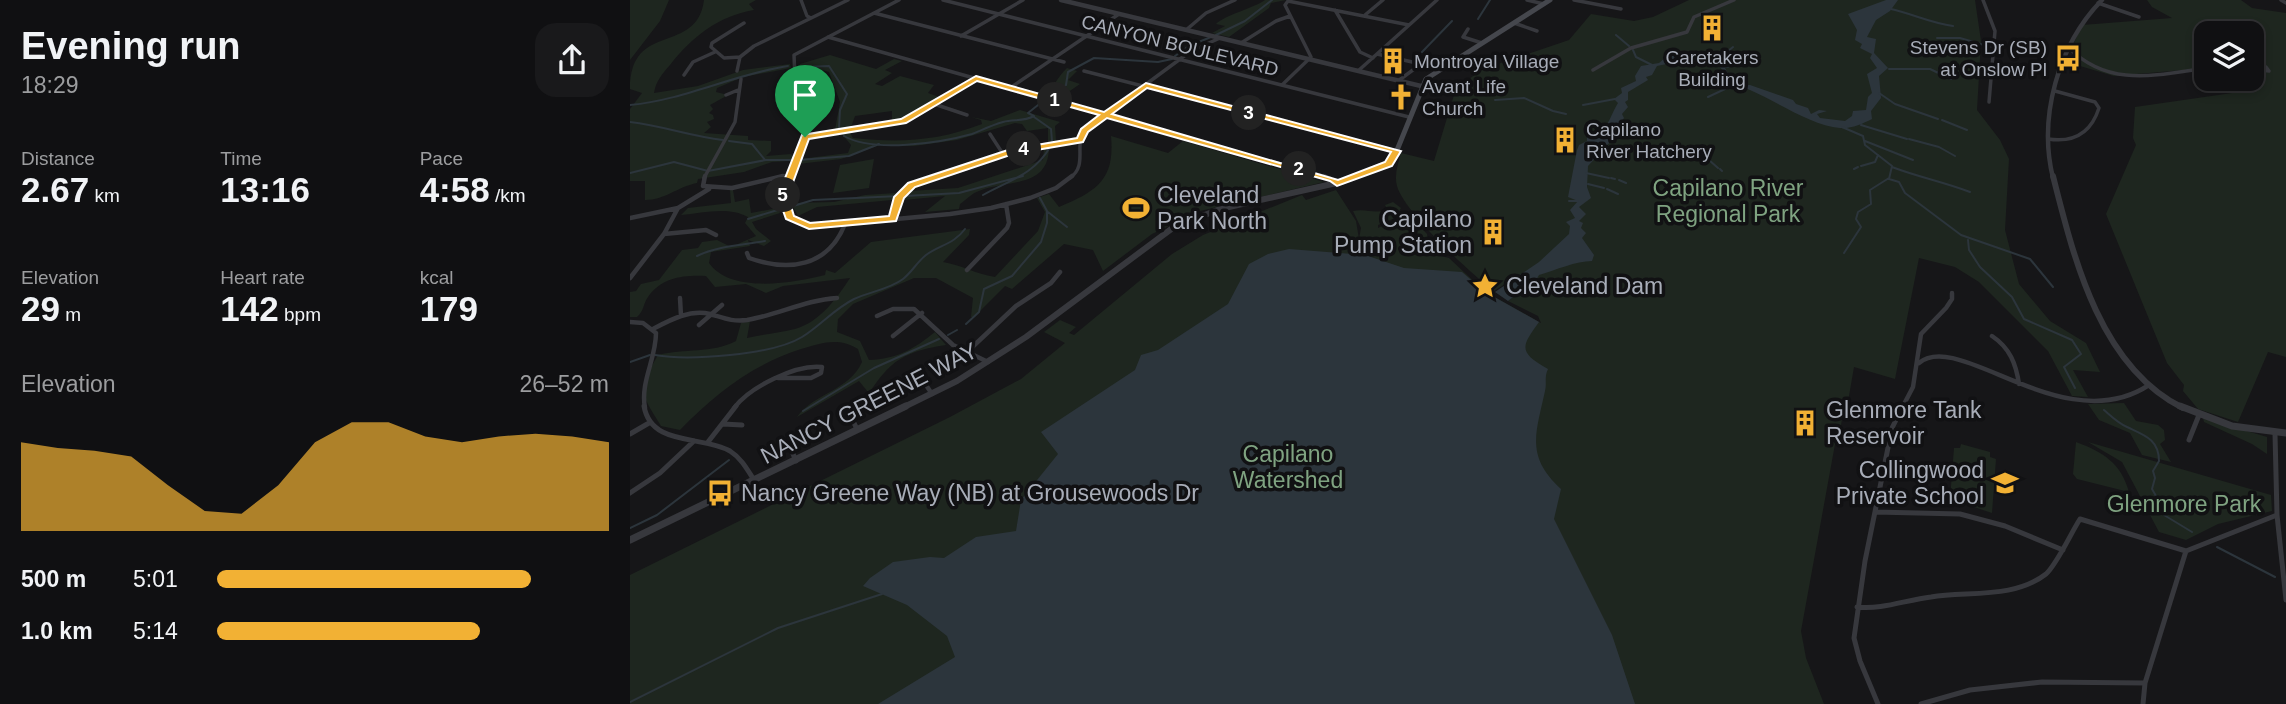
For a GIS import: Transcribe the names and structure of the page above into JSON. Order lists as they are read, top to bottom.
{
  "streets": {
    "street": ["CANYON BOULEVARD", "NANCY GREENE WAY"]
  },
  "parks": ["Capilano River Regional Park", "Capilano Watershed", "Glenmore Park"],
  "places": {
    "building": [
      "Caretakers Building",
      "Montroyal Village",
      "Capilano River Hatchery",
      "Capilano Pump Station",
      "Glenmore Tank Reservoir"
    ],
    "bus stop": ["Stevens Dr (SB) at Onslow Pl", "Nancy Greene Way (NB) at Grousewoods Dr"],
    "church": ["Avant Life Church"],
    "sports": ["Cleveland Park North"],
    "place": ["Cleveland Dam"],
    "school or university": ["Collingwood Private School"]
  },
  "page": {
    "heading": ["Evening run", "18:29"],
    "pins": [
      "1",
      "3",
      "4",
      "2",
      "5"
    ],
    "stats": [
      ["Distance", "2.67 km"],
      ["Time", "13:16"],
      ["Pace", "4:58 /km"],
      ["Elevation", "29 m"],
      ["Heart rate", "142 bpm"],
      ["kcal", "179"]
    ],
    "chart": ["Elevation", "26–52 m"],
    "list": [
      {
        "name": "500 m",
        "note": "5:01"
      },
      {
        "name": "1.0 km",
        "note": "5:14"
      }
    ]
  }
}
